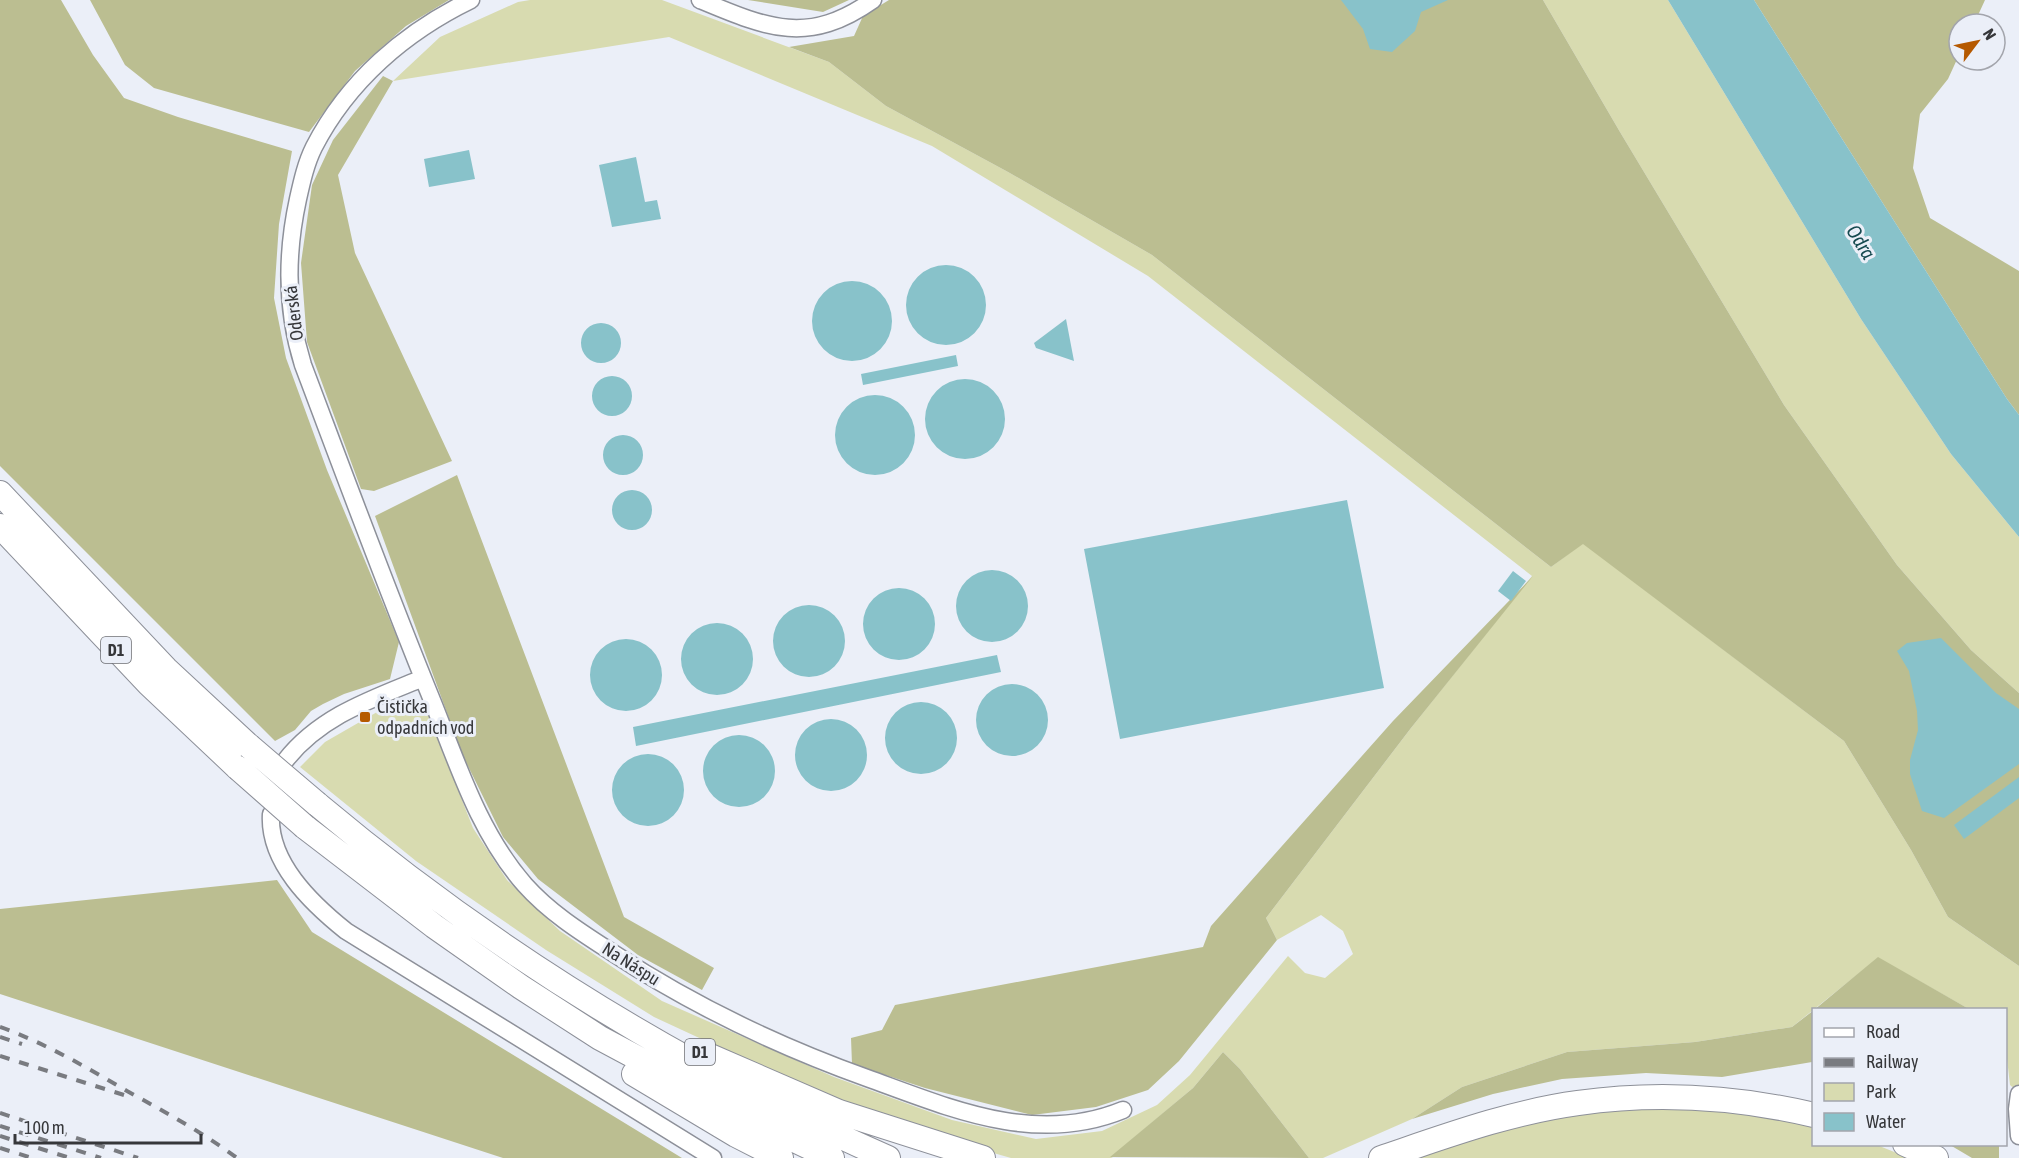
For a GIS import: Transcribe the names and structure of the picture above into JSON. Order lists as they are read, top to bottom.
{
  "streets": {
    "highway": ["D1"],
    "street": ["Oderská", "Na Náspu"]
  },
  "crossings": [
    ["Oderská", "Na Náspu"]
  ],
  "water": ["Odra"],
  "places": {
    "transit": ["Čistička odpadních vod"]
  },
  "legend": [
    "Road",
    "Railway",
    "Park",
    "Water"
  ],
  "scale_bar": "100 m",
  "north": "top right"
}
